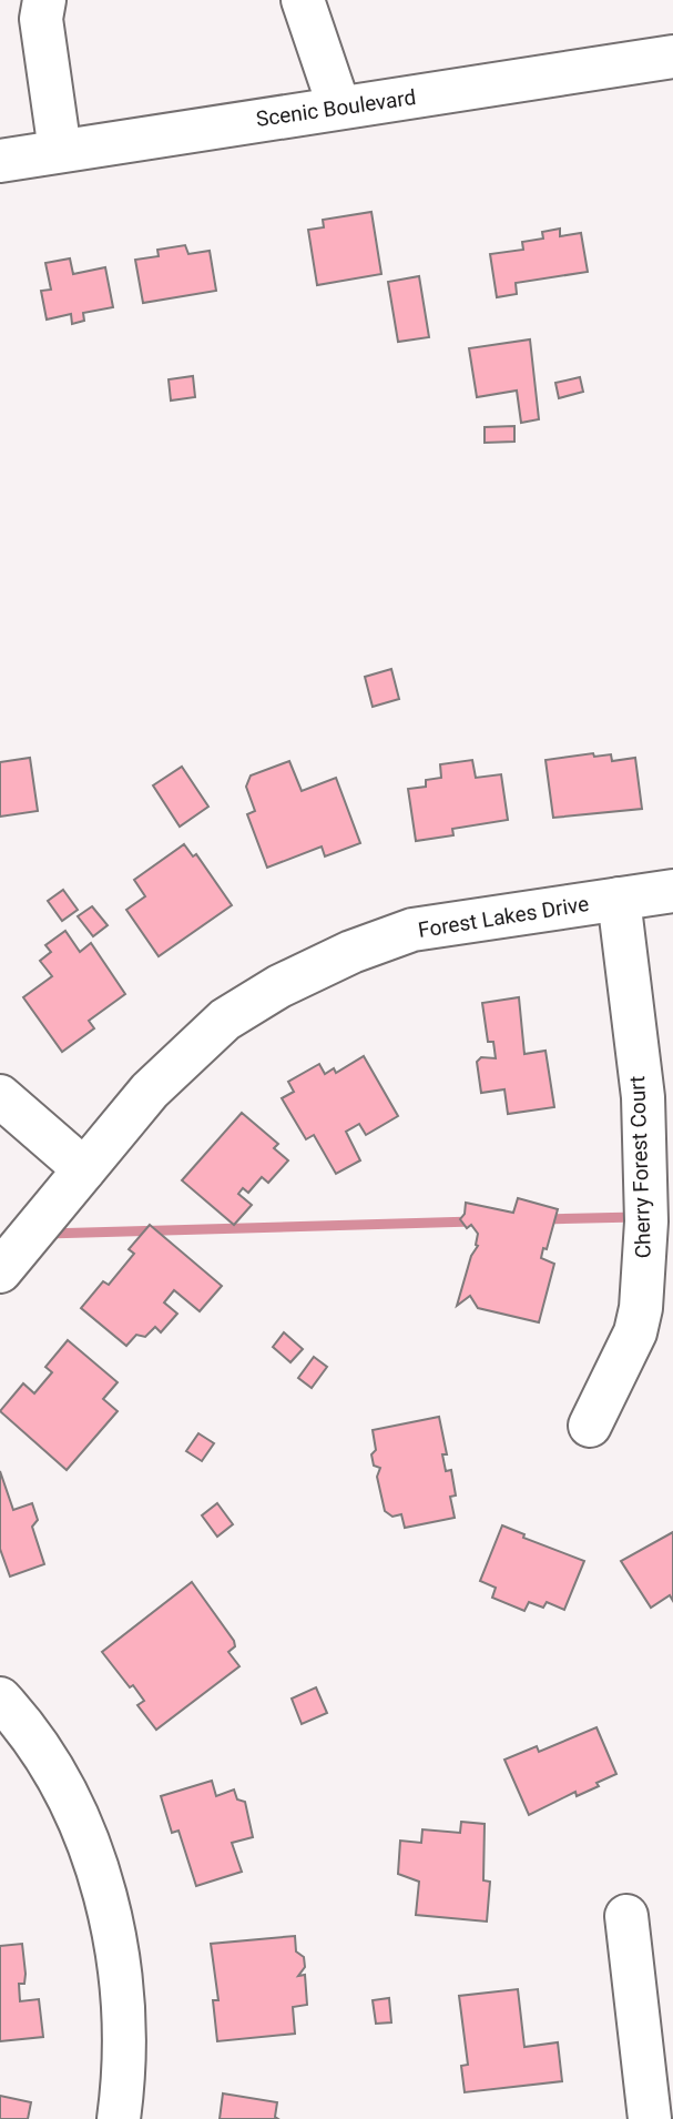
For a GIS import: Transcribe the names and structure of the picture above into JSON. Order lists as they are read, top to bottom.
{
  "streets": {
    "street": ["Scenic Boulevard", "Forest Lakes Drive", "Cherry Forest Court"]
  },
  "crossings": [
    ["Forest Lakes Drive", "Cherry Forest Court"]
  ]
}
